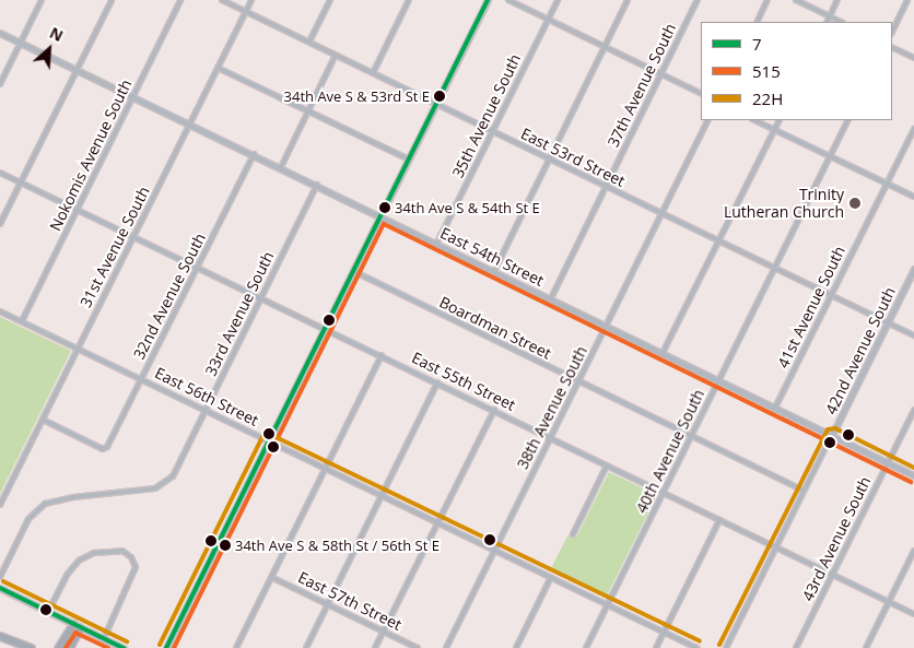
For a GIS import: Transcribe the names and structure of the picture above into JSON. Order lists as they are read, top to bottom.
{
  "streets": {
    "street": [
      "37th Avenue South",
      "35th Avenue South",
      "Nokomis Avenue South",
      "East 53rd Street",
      "31st Avenue South",
      "East 54th Street",
      "32nd Avenue South",
      "41st Avenue South",
      "33rd Avenue South",
      "Boardman Street",
      "42nd Avenue South",
      "East 55th Street",
      "East 56th Street",
      "38th Avenue South",
      "40th Avenue South",
      "43rd Avenue South",
      "East 57th Street"
    ]
  },
  "crossings": [
    ["37th Avenue South", "East 53rd Street"],
    ["37th Avenue South", "East 54th Street"],
    ["35th Avenue South", "East 53rd Street"],
    ["35th Avenue South", "East 54th Street"],
    ["Nokomis Avenue South", "East 54th Street"],
    ["Nokomis Avenue South", "East 55th Street"],
    ["Nokomis Avenue South", "East 56th Street"],
    ["East 53rd Street", "31st Avenue South"],
    ["East 53rd Street", "41st Avenue South"],
    ["East 53rd Street", "42nd Avenue South"],
    ["East 53rd Street", "38th Avenue South"],
    ["East 53rd Street", "40th Avenue South"],
    ["31st Avenue South", "East 54th Street"],
    ["31st Avenue South", "32nd Avenue South"],
    ["31st Avenue South", "East 55th Street"],
    ["31st Avenue South", "East 56th Street"],
    ["East 54th Street", "32nd Avenue South"],
    ["East 54th Street", "41st Avenue South"],
    ["East 54th Street", "33rd Avenue South"],
    ["East 54th Street", "42nd Avenue South"],
    ["East 54th Street", "38th Avenue South"],
    ["East 54th Street", "40th Avenue South"],
    ["East 54th Street", "43rd Avenue South"],
    ["32nd Avenue South", "East 55th Street"],
    ["32nd Avenue South", "East 56th Street"],
    ["33rd Avenue South", "East 55th Street"],
    ["33rd Avenue South", "East 56th Street"],
    ["Boardman Street", "42nd Avenue South"],
    ["Boardman Street", "38th Avenue South"],
    ["Boardman Street", "40th Avenue South"],
    ["42nd Avenue South", "East 55th Street"],
    ["East 55th Street", "38th Avenue South"],
    ["East 55th Street", "40th Avenue South"],
    ["East 55th Street", "43rd Avenue South"],
    ["East 56th Street", "38th Avenue South"],
    ["East 56th Street", "40th Avenue South"]
  ],
  "places": [
    "34th Ave S & 53rd St E",
    "Trinity Lutheran Church",
    "34th Ave S & 54th St E",
    "34th Ave S & 58th St / 56th St E"
  ],
  "lines": ["transit line 7", "transit line 515", "transit line 22H"],
  "legend": ["7", "515", "22H"],
  "north": "top right"
}
